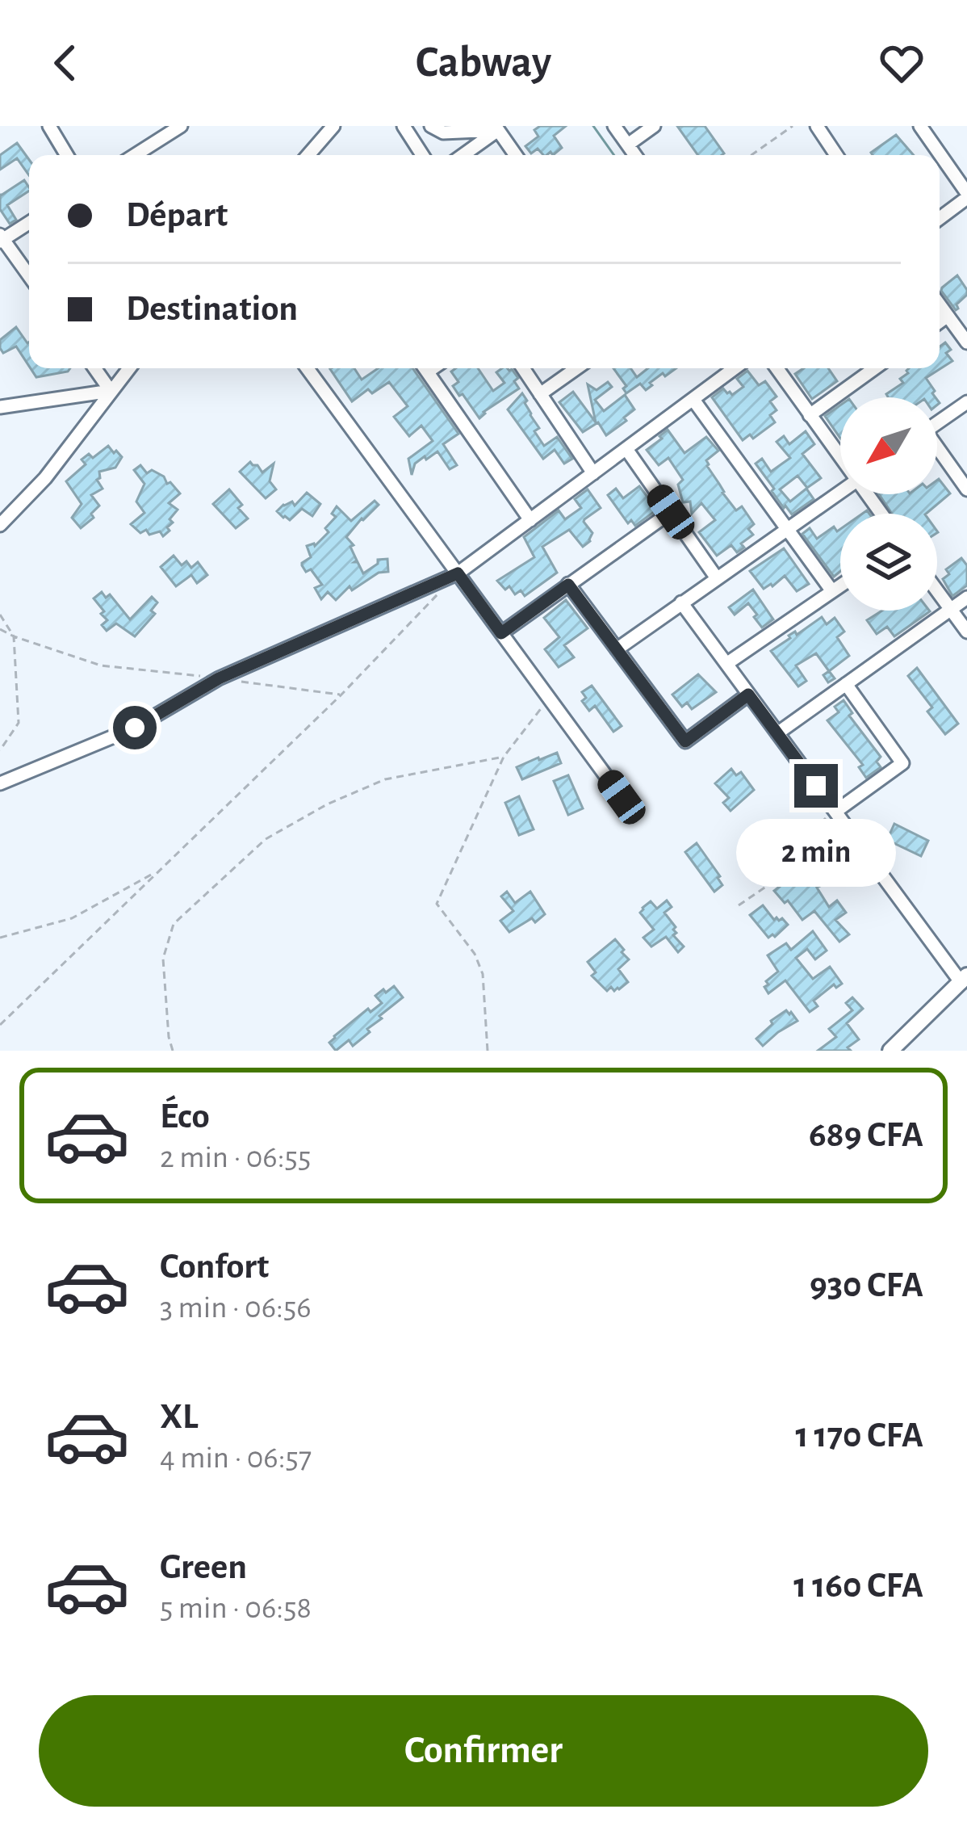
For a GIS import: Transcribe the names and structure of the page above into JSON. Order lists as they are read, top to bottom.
{
  "north": "bottom left",
  "page": {
    "header": "Cabway",
    "banner": ["Départ", "Destination"],
    "bubble": "2 min",
    "list": [
      {
        "name": "Éco",
        "note": "2 min · 06:55",
        "value": "689 CFA"
      },
      {
        "name": "Confort",
        "note": "3 min · 06:56",
        "value": "930 CFA"
      },
      {
        "name": "XL",
        "note": "4 min · 06:57",
        "value": "1 170 CFA"
      },
      {
        "name": "Green",
        "note": "5 min · 06:58",
        "value": "1 160 CFA"
      }
    ],
    "buttons": "Confirmer"
  }
}
